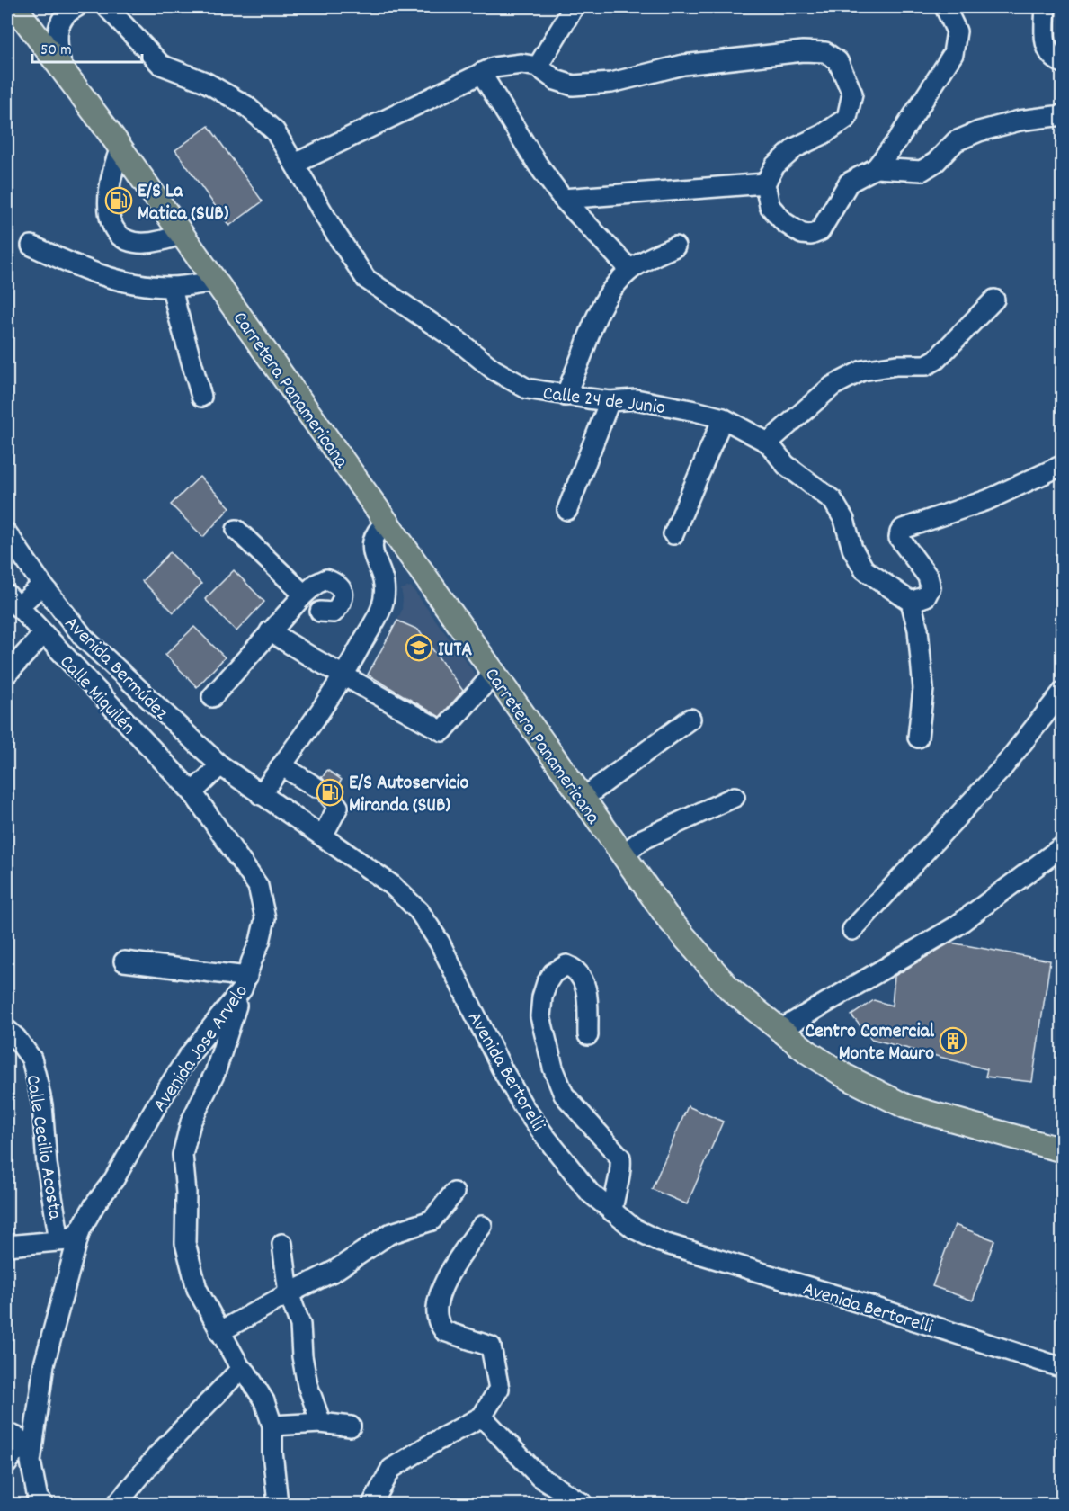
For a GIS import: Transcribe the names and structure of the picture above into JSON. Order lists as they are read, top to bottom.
{
  "streets": {
    "main road": ["Carretera Panamericana"],
    "street": [
      "Calle 24 de Junio",
      "Avenida Bermúdez",
      "Calle Miquilén",
      "Avenida Jose Arvelo",
      "Avenida Bertorelli",
      "Calle Cecilio Acosta"
    ]
  },
  "crossings": [
    ["Avenida Bermúdez", "Avenida Bertorelli"],
    ["Calle Miquilén", "Avenida Jose Arvelo"]
  ],
  "places": {
    "fuel station": ["E/S La Matica (SUB)", "E/S Autoservicio Miranda (SUB)"],
    "school or university": ["IUTA"],
    "building": ["Centro Comercial Monte Mauro"]
  },
  "scale_bar": "50 m"
}
